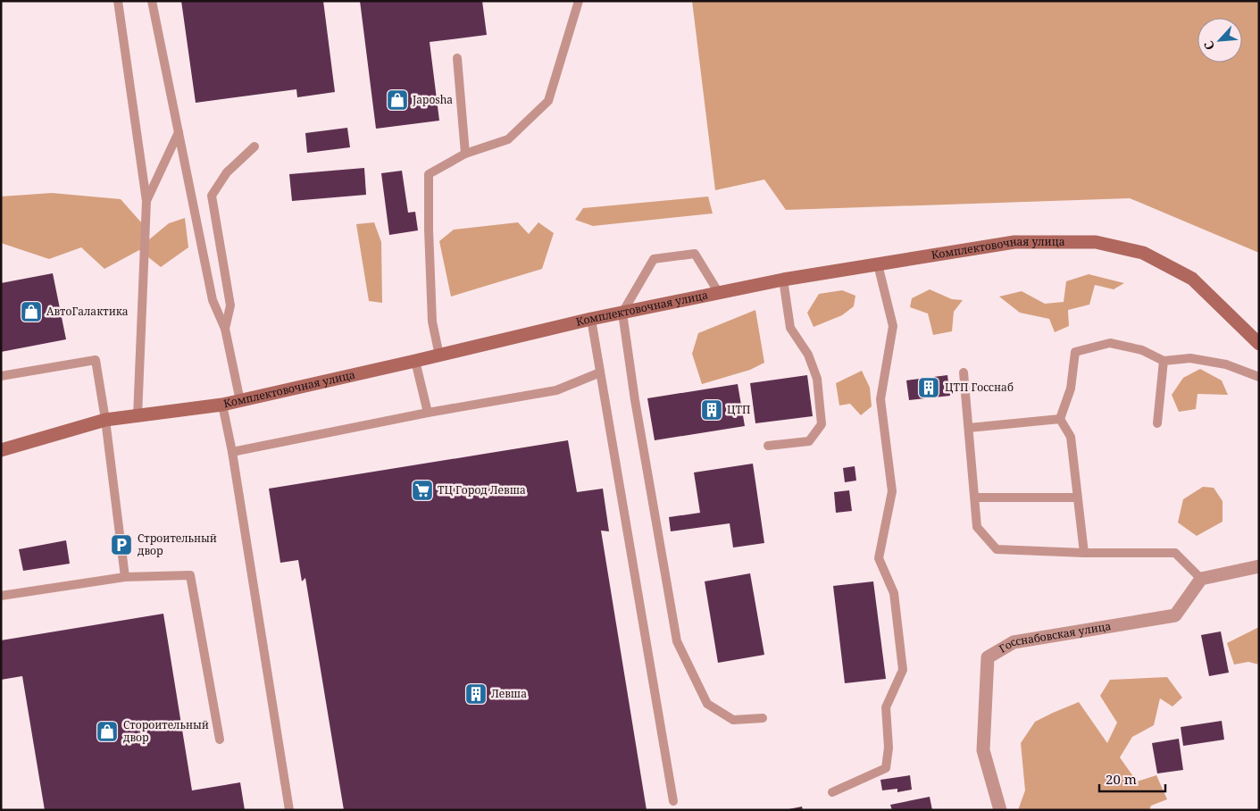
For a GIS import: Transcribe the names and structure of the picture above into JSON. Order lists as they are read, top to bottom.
{
  "streets": {
    "street": ["Комплектовочная улица", "Госснабовская улица"]
  },
  "places": {
    "shop": ["Japosha", "АвтоГалактика", "Стороительный двор"],
    "building": ["ЦТП Госснаб", "ЦТП", "Левша"],
    "supermarket": ["ТЦ Город Левша"],
    "parking": ["Строительный двор"]
  },
  "scale_bar": "20 m",
  "north": "bottom left"
}
